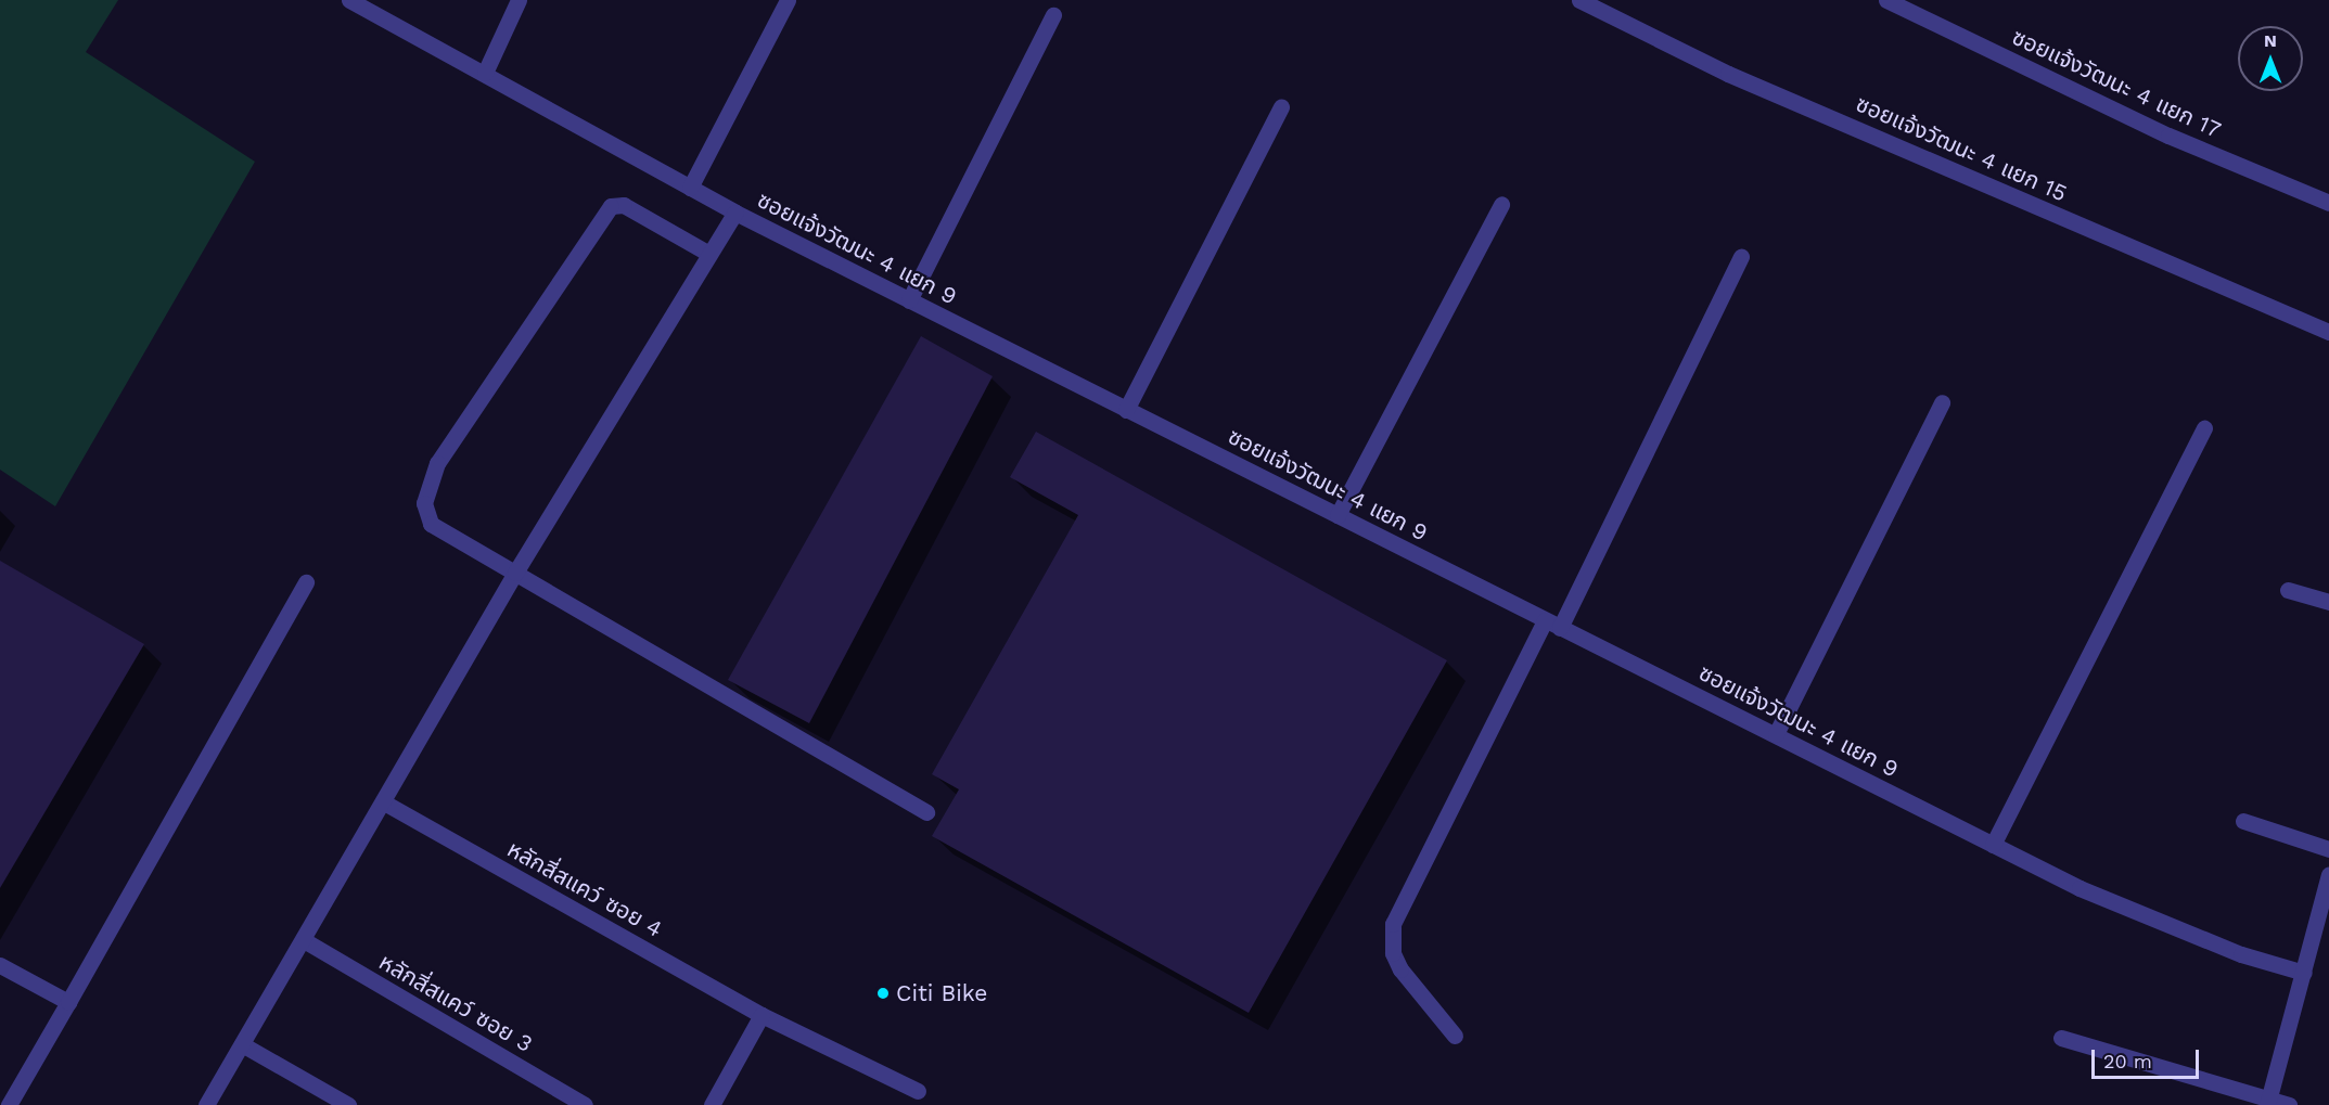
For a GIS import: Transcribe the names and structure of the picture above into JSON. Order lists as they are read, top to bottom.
{
  "streets": {
    "street": [
      "ซอยแจ้งวัฒนะ 4 แยก 17",
      "ซอยแจ้งวัฒนะ 4 แยก 15",
      "ซอยแจ้งวัฒนะ 4 แยก 9",
      "หลักสี่สแคว์ ซอย 4",
      "หลักสี่สแคว์ ซอย 3"
    ]
  },
  "places": ["Citi Bike"],
  "scale_bar": "20 m",
  "north": "top"
}
